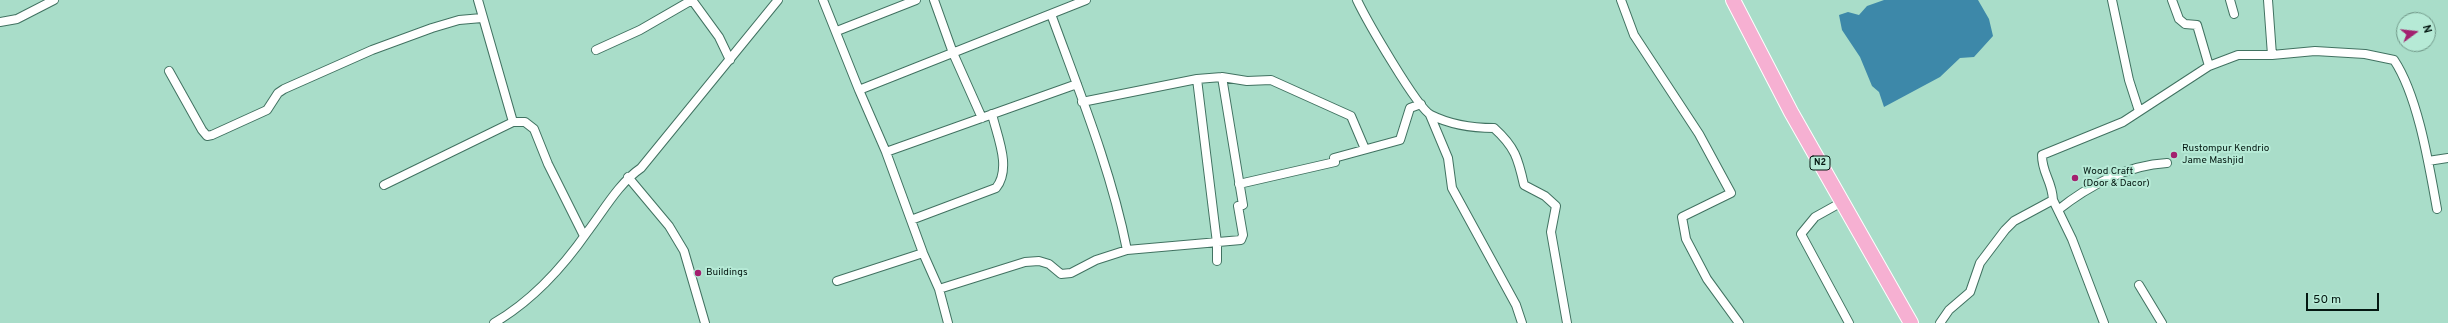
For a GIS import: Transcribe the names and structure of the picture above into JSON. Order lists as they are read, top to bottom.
{
  "streets": {
    "highway": ["N2"]
  },
  "places": ["Rustompur Kendrio Jame Mashjid", "Wood Craft (Door & Dacor)", "Buildings"],
  "scale_bar": "50 m",
  "north": "right"
}
